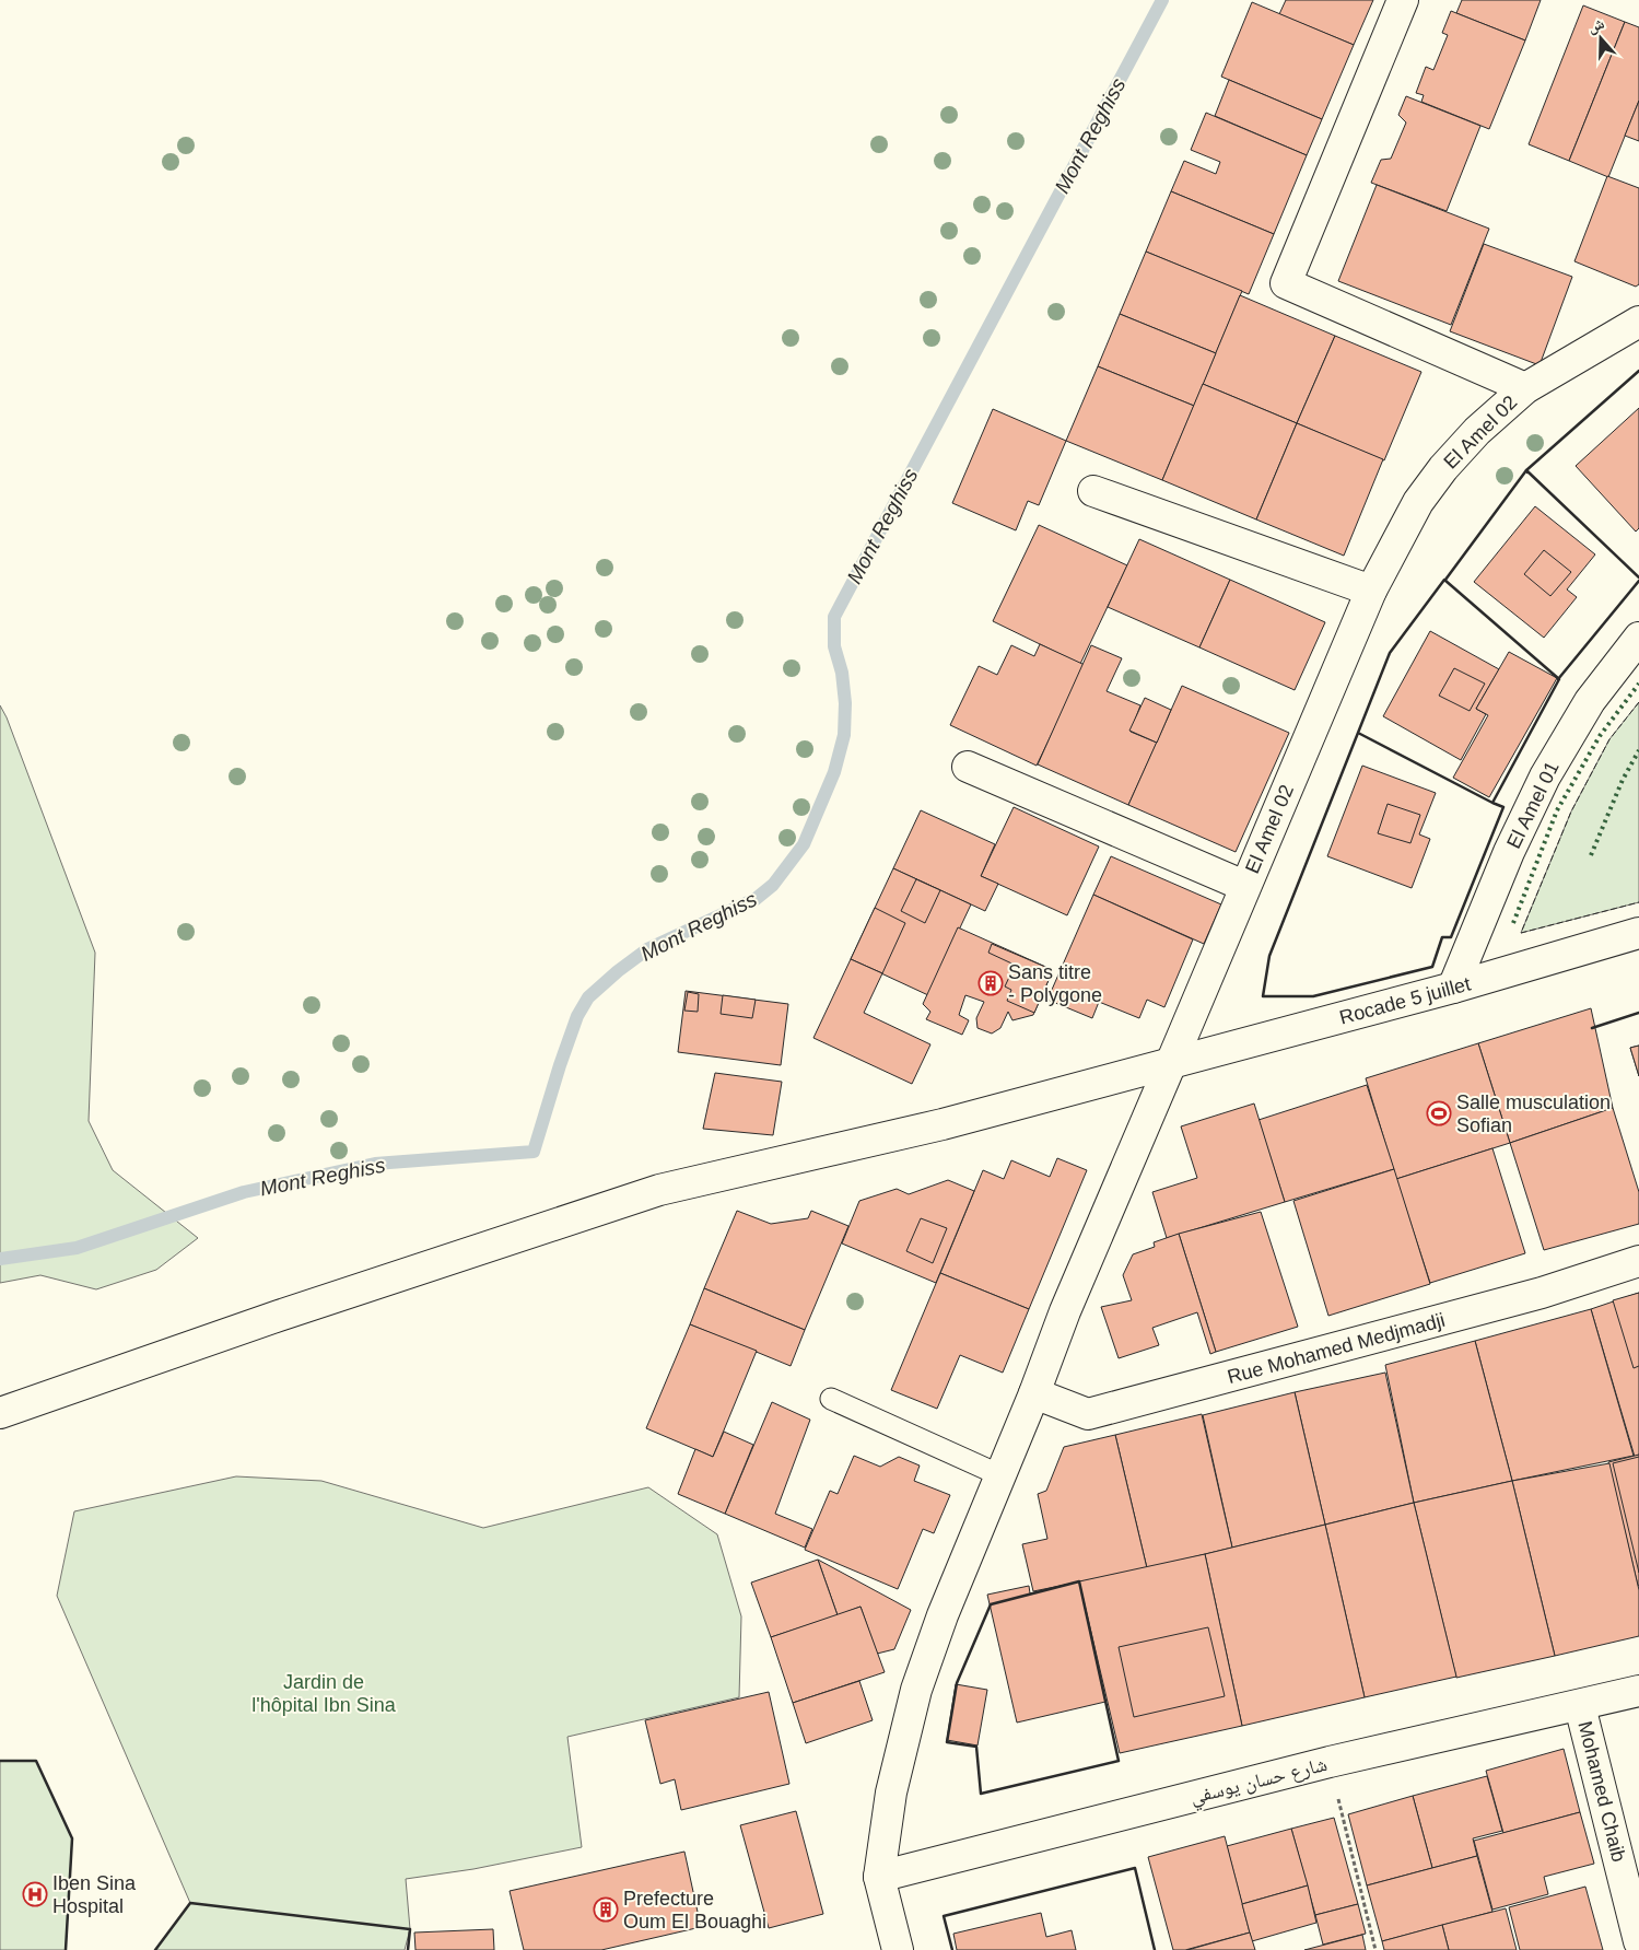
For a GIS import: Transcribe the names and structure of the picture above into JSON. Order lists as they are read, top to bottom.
{
  "streets": {
    "street": [
      "El Amel 02",
      "El Amel 01",
      "Rocade 5 juillet",
      "Rue Mohamed Medjmadji",
      "شارع حسان يوسفي",
      "Mohamed Chaib"
    ]
  },
  "crossings": [
    ["El Amel 02", "Rocade 5 juillet"],
    ["El Amel 02", "Rue Mohamed Medjmadji"],
    ["El Amel 02", "شارع حسان يوسفي"],
    ["El Amel 01", "Rocade 5 juillet"],
    ["شارع حسان يوسفي", "Mohamed Chaib"]
  ],
  "water": ["Mont Reghiss"],
  "parks": ["Jardin de l'hôpital Ibn Sina"],
  "places": {
    "building": ["Sans titre - Polygone", "Prefecture Oum El Bouaghi"],
    "sports": ["Salle musculation Sofian"],
    "hospital": ["Iben Sina Hospital"]
  },
  "north": "top"
}
